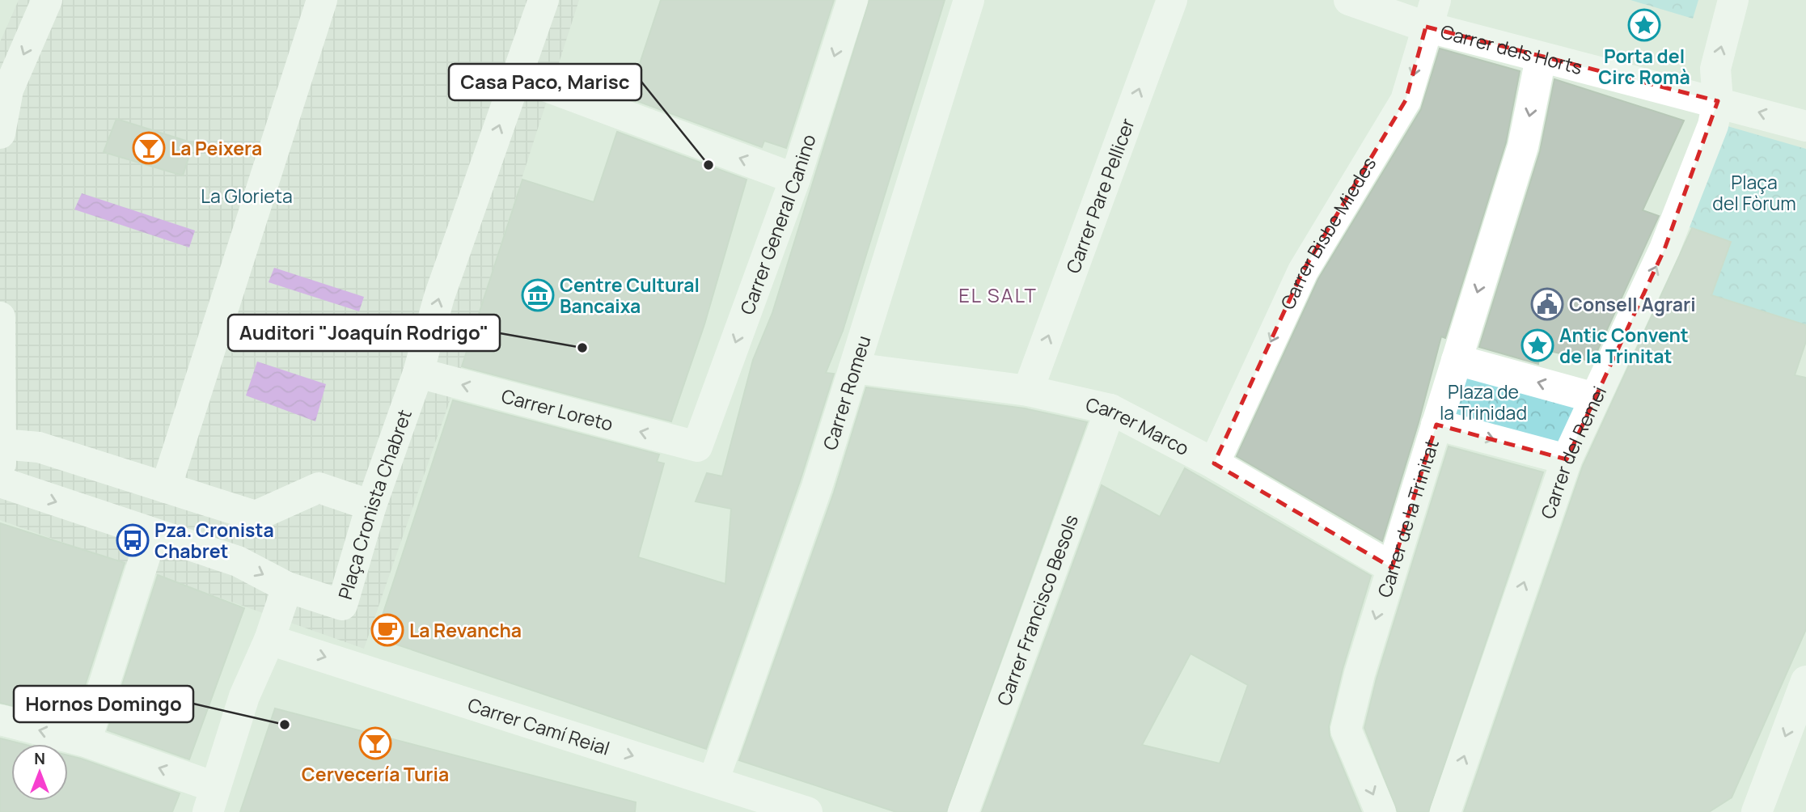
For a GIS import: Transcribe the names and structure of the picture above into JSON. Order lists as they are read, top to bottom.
{
  "streets": {
    "street": [
      "Carrer dels Horts",
      "Carrer Pare Pellicer",
      "Carrer General Canino",
      "Carrer Bisbe Miedes",
      "Carrer Romeu",
      "Carrer Loreto",
      "Carrer Marco",
      "Carrer del Remei",
      "Plaça Cronista Chabret",
      "Carrer de la Trinitat",
      "Carrer Francisco Besols",
      "Carrer Camí Reial"
    ]
  },
  "crossings": [
    ["Carrer dels Horts", "Carrer Bisbe Miedes"],
    ["Carrer dels Horts", "Carrer del Remei"],
    ["Carrer dels Horts", "Carrer de la Trinitat"],
    ["Carrer Pare Pellicer", "Carrer Marco"],
    ["Carrer General Canino", "Carrer Loreto"],
    ["Carrer Bisbe Miedes", "Carrer Marco"],
    ["Carrer Romeu", "Carrer Marco"],
    ["Carrer Romeu", "Carrer Camí Reial"],
    ["Carrer Loreto", "Plaça Cronista Chabret"],
    ["Carrer Marco", "Carrer de la Trinitat"],
    ["Carrer Marco", "Carrer Francisco Besols"]
  ],
  "one_way": [
    "Carrer Pare Pellicer",
    "Carrer General Canino",
    "Carrer Bisbe Miedes",
    "Carrer Loreto",
    "Carrer del Remei",
    "Carrer de la Trinitat",
    "Carrer Camí Reial"
  ],
  "districts": ["EL SALT"],
  "parks": ["Plaça del Fòrum", "La Glorieta", "Plaza de la Trinidad"],
  "places": {
    "place": ["Porta del Circ Romà", "Antic Convent de la Trinitat"],
    "bar": ["La Peixera", "Cervecería Turia"],
    "other": ["Casa Paco, Marisc", "Auditori \"Joaquín Rodrigo\"", "Hornos Domingo"],
    "museum": ["Centre Cultural Bancaixa"],
    "public building": ["Consell Agrari"],
    "bus stop": ["Pza. Cronista Chabret"],
    "cafe": ["La Revancha"]
  },
  "north": "top"
}
